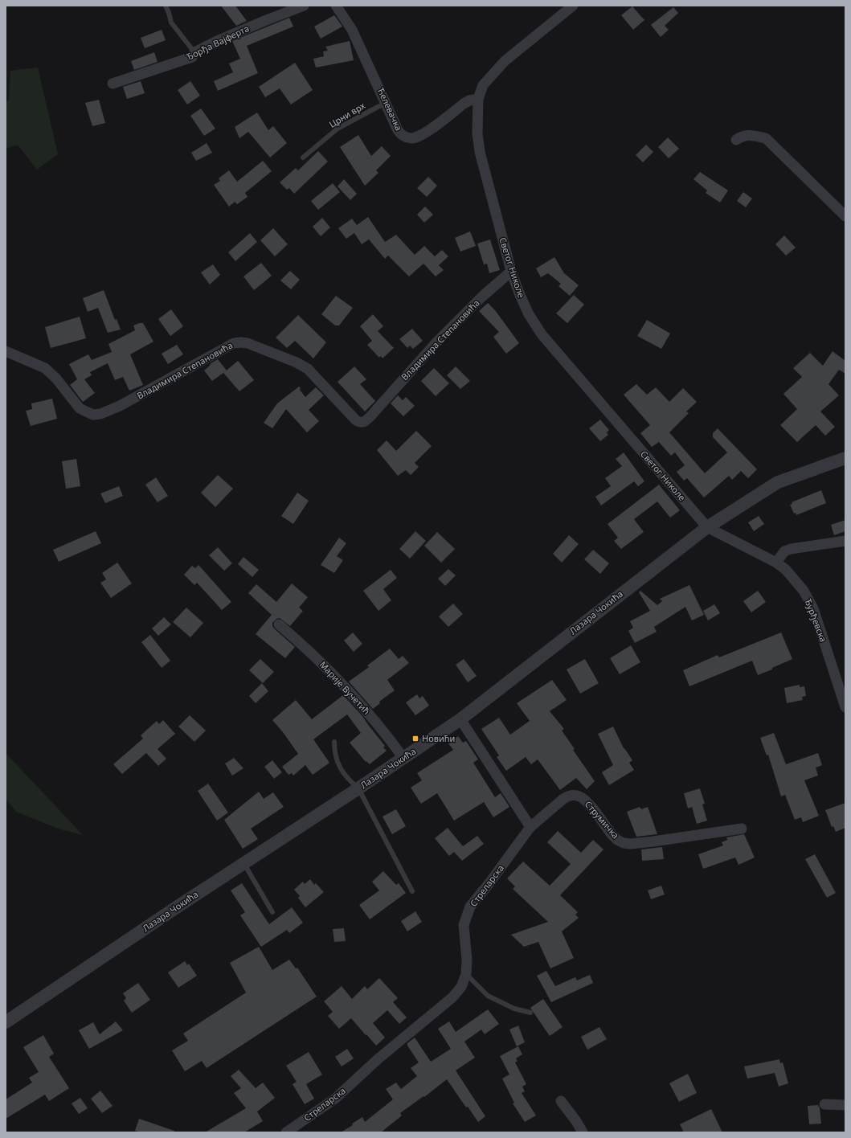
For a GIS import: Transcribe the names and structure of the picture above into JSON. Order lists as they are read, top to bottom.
{
  "streets": {
    "street": [
      "Ђорђа Вајферта",
      "Ћелевачка",
      "Светог Николе",
      "Владимира Степановића",
      "Лазара Чокића",
      "Ђурђевска",
      "Марије Вучетић",
      "Струмичка",
      "Стреларска"
    ],
    "lane": ["Црни врх"]
  },
  "crossings": [
    ["Ћелевачка", "Црни врх"],
    ["Ћелевачка", "Светог Николе"],
    ["Светог Николе", "Владимира Степановића"],
    ["Светог Николе", "Лазара Чокића"],
    ["Светог Николе", "Ђурђевска"],
    ["Лазара Чокића", "Ђурђевска"],
    ["Лазара Чокића", "Марије Вучетић"],
    ["Струмичка", "Стреларска"]
  ],
  "places": {
    "transit": ["Новићи"]
  }
}
